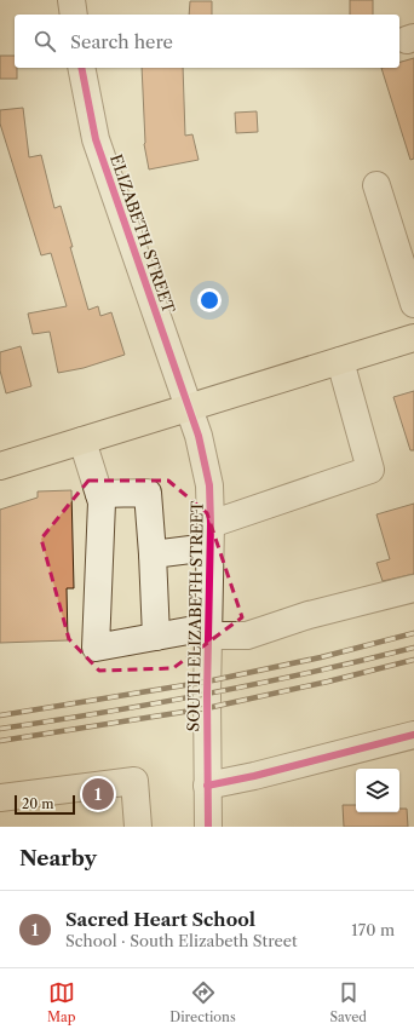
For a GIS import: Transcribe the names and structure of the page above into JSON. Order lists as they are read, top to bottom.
{
  "streets": {
    "street": ["ELIZABETH STREET", "SOUTH ELIZABETH STREET"]
  },
  "crossings": [
    ["ELIZABETH STREET", "SOUTH ELIZABETH STREET"]
  ],
  "scale_bar": "20 m",
  "page": {
    "search": "Search here",
    "pins": "1",
    "scale": "20 m",
    "heading": "Nearby",
    "list": [
      {
        "mark": "1",
        "name": "Sacred Heart School",
        "note": "School · South Elizabeth Street",
        "value": "170 m"
      }
    ],
    "nav": ["Map", "Directions", "Saved"]
  }
}
